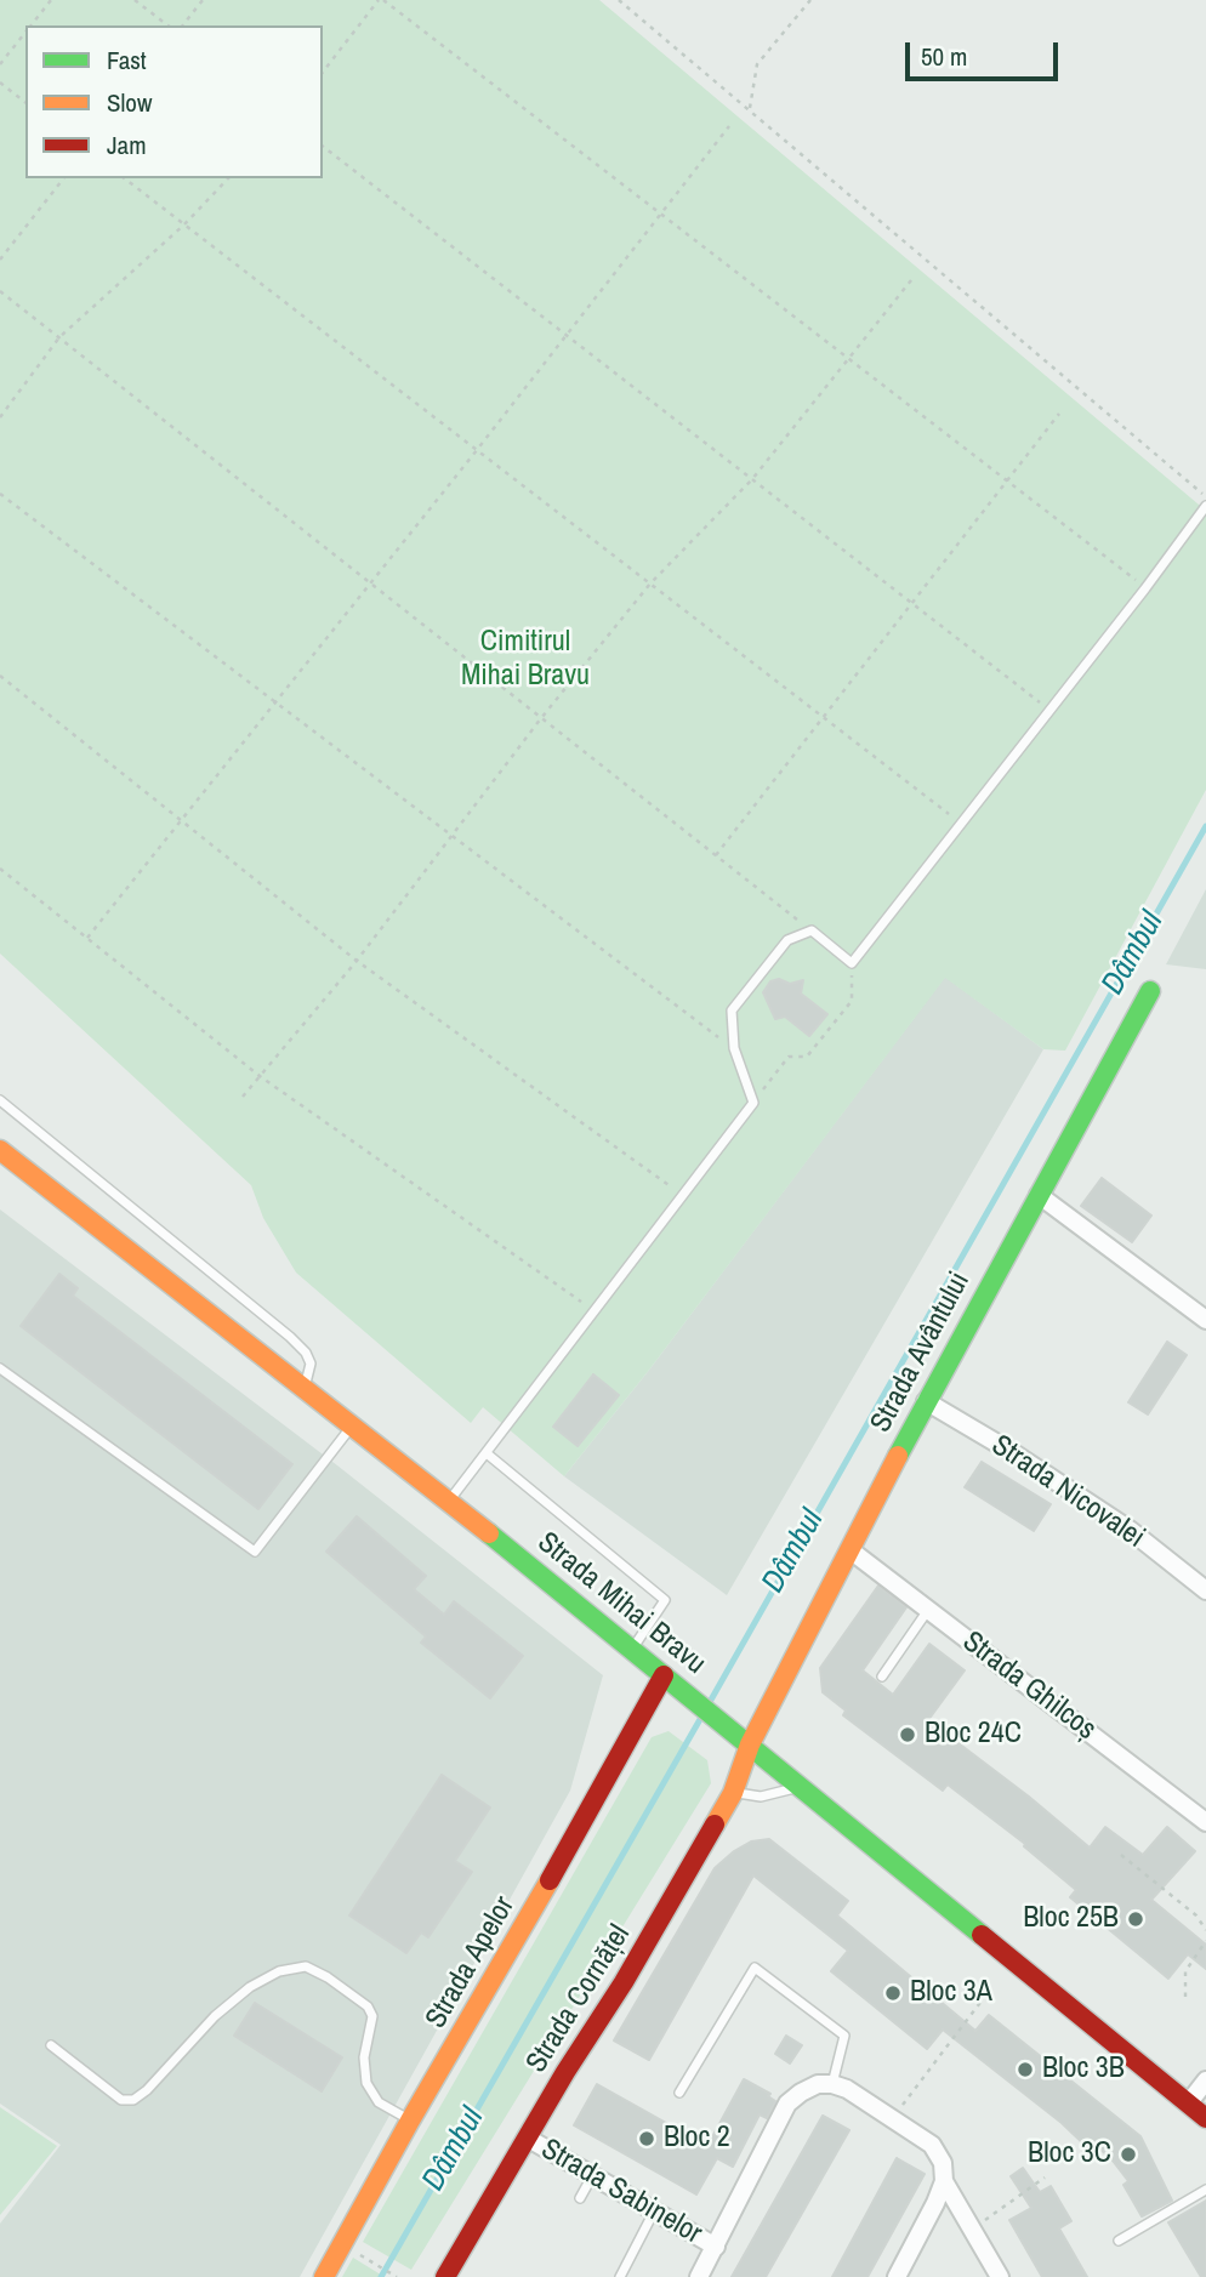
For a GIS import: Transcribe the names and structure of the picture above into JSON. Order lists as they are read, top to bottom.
{
  "streets": {
    "street": [
      "Strada Avântului",
      "Strada Nicovalei",
      "Strada Mihai Bravu",
      "Strada Ghilcoș",
      "Strada Apelor",
      "Strada Cornățel",
      "Strada Sabinelor"
    ]
  },
  "crossings": [
    ["Strada Avântului", "Strada Nicovalei"],
    ["Strada Avântului", "Strada Mihai Bravu"],
    ["Strada Avântului", "Strada Ghilcoș"],
    ["Strada Avântului", "Strada Cornățel"],
    ["Strada Mihai Bravu", "Strada Apelor"],
    ["Strada Mihai Bravu", "Strada Cornățel"],
    ["Strada Cornățel", "Strada Sabinelor"]
  ],
  "water": ["Dâmbul"],
  "parks": ["Cimitirul Mihai Bravu"],
  "places": [
    "Bloc 24C",
    "Bloc 25B",
    "Bloc 3A",
    "Bloc 3B",
    "Bloc 2",
    "Bloc 3C"
  ],
  "legend": ["Fast", "Slow", "Jam"],
  "scale_bar": "50 m"
}
